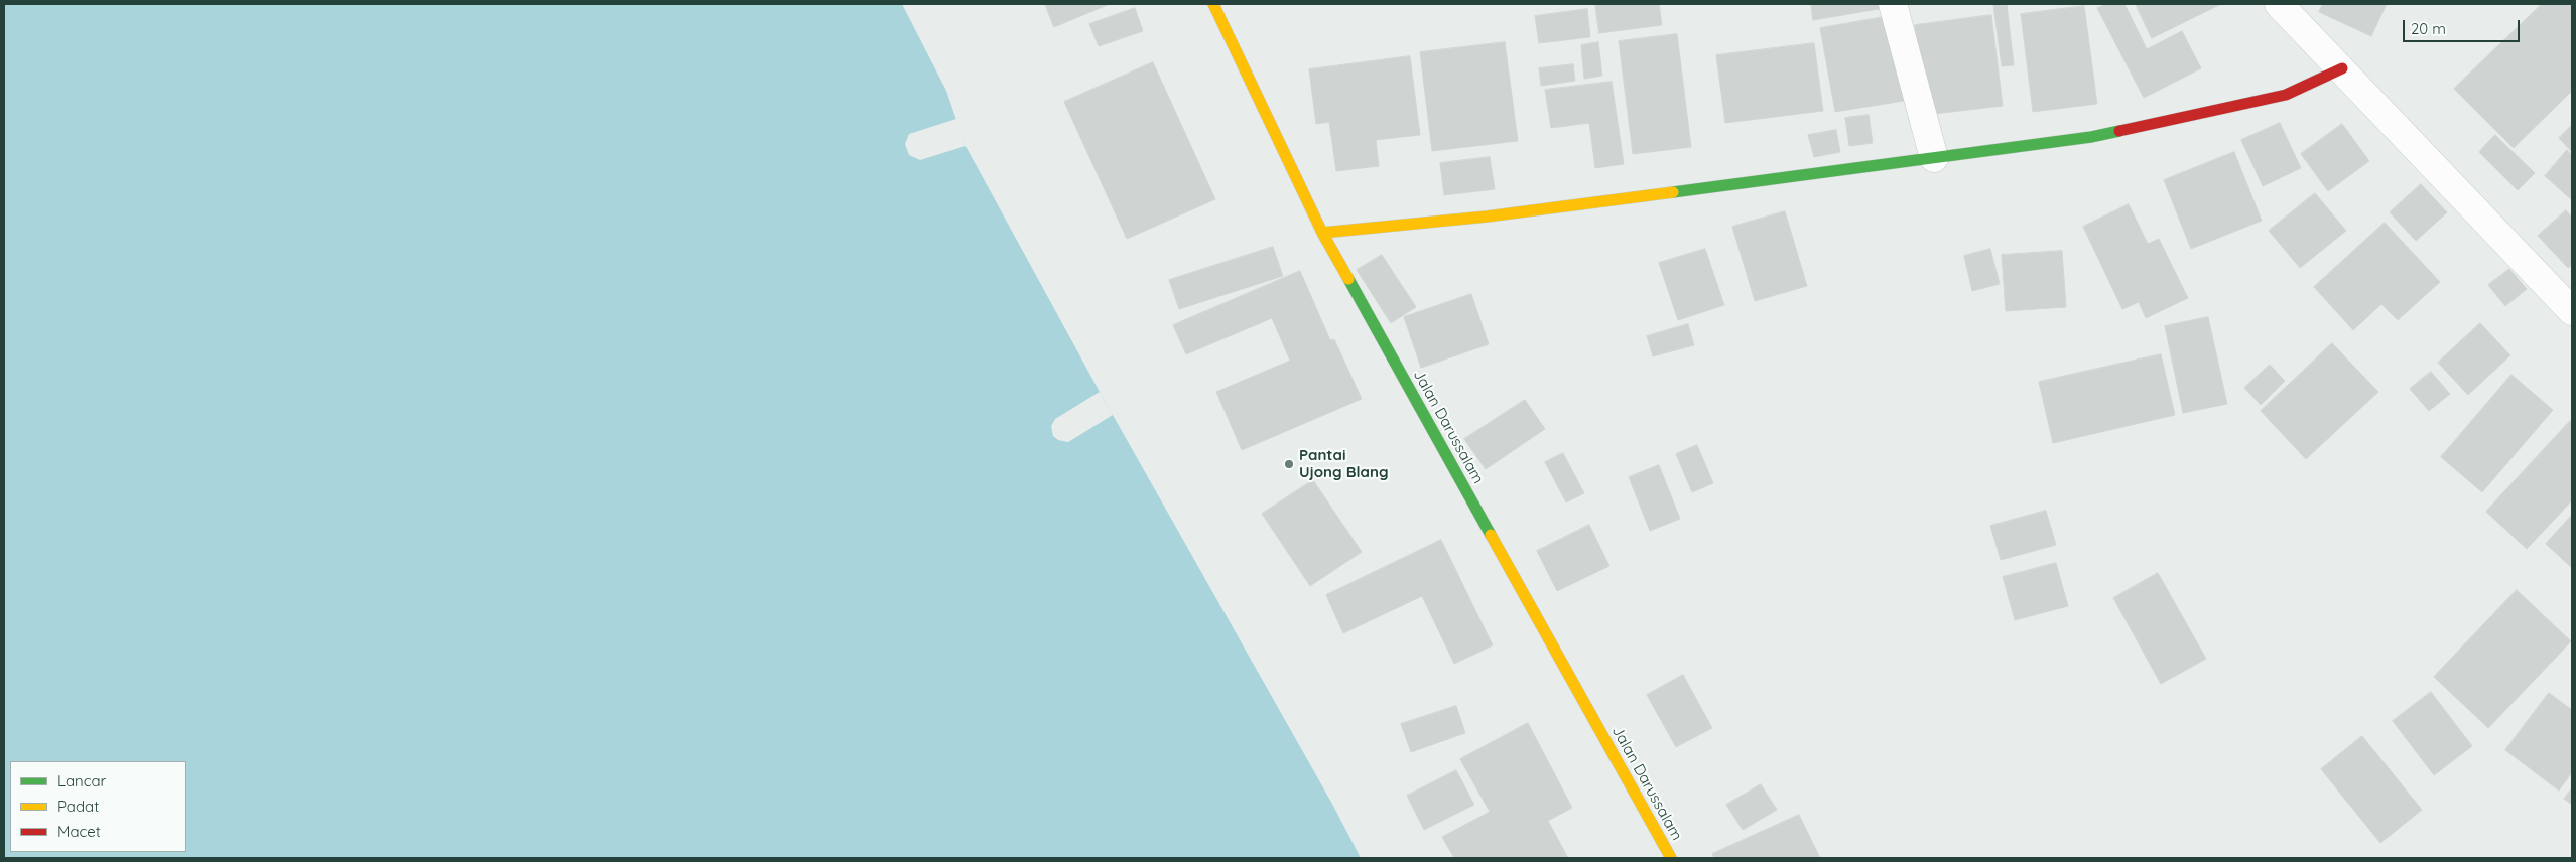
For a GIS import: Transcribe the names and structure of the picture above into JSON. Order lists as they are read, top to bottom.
{
  "streets": {
    "street": ["Jalan Darussalam"]
  },
  "places": ["Pantai Ujong Blang"],
  "legend": ["Lancar", "Padat", "Macet"],
  "scale_bar": "20 m"
}
